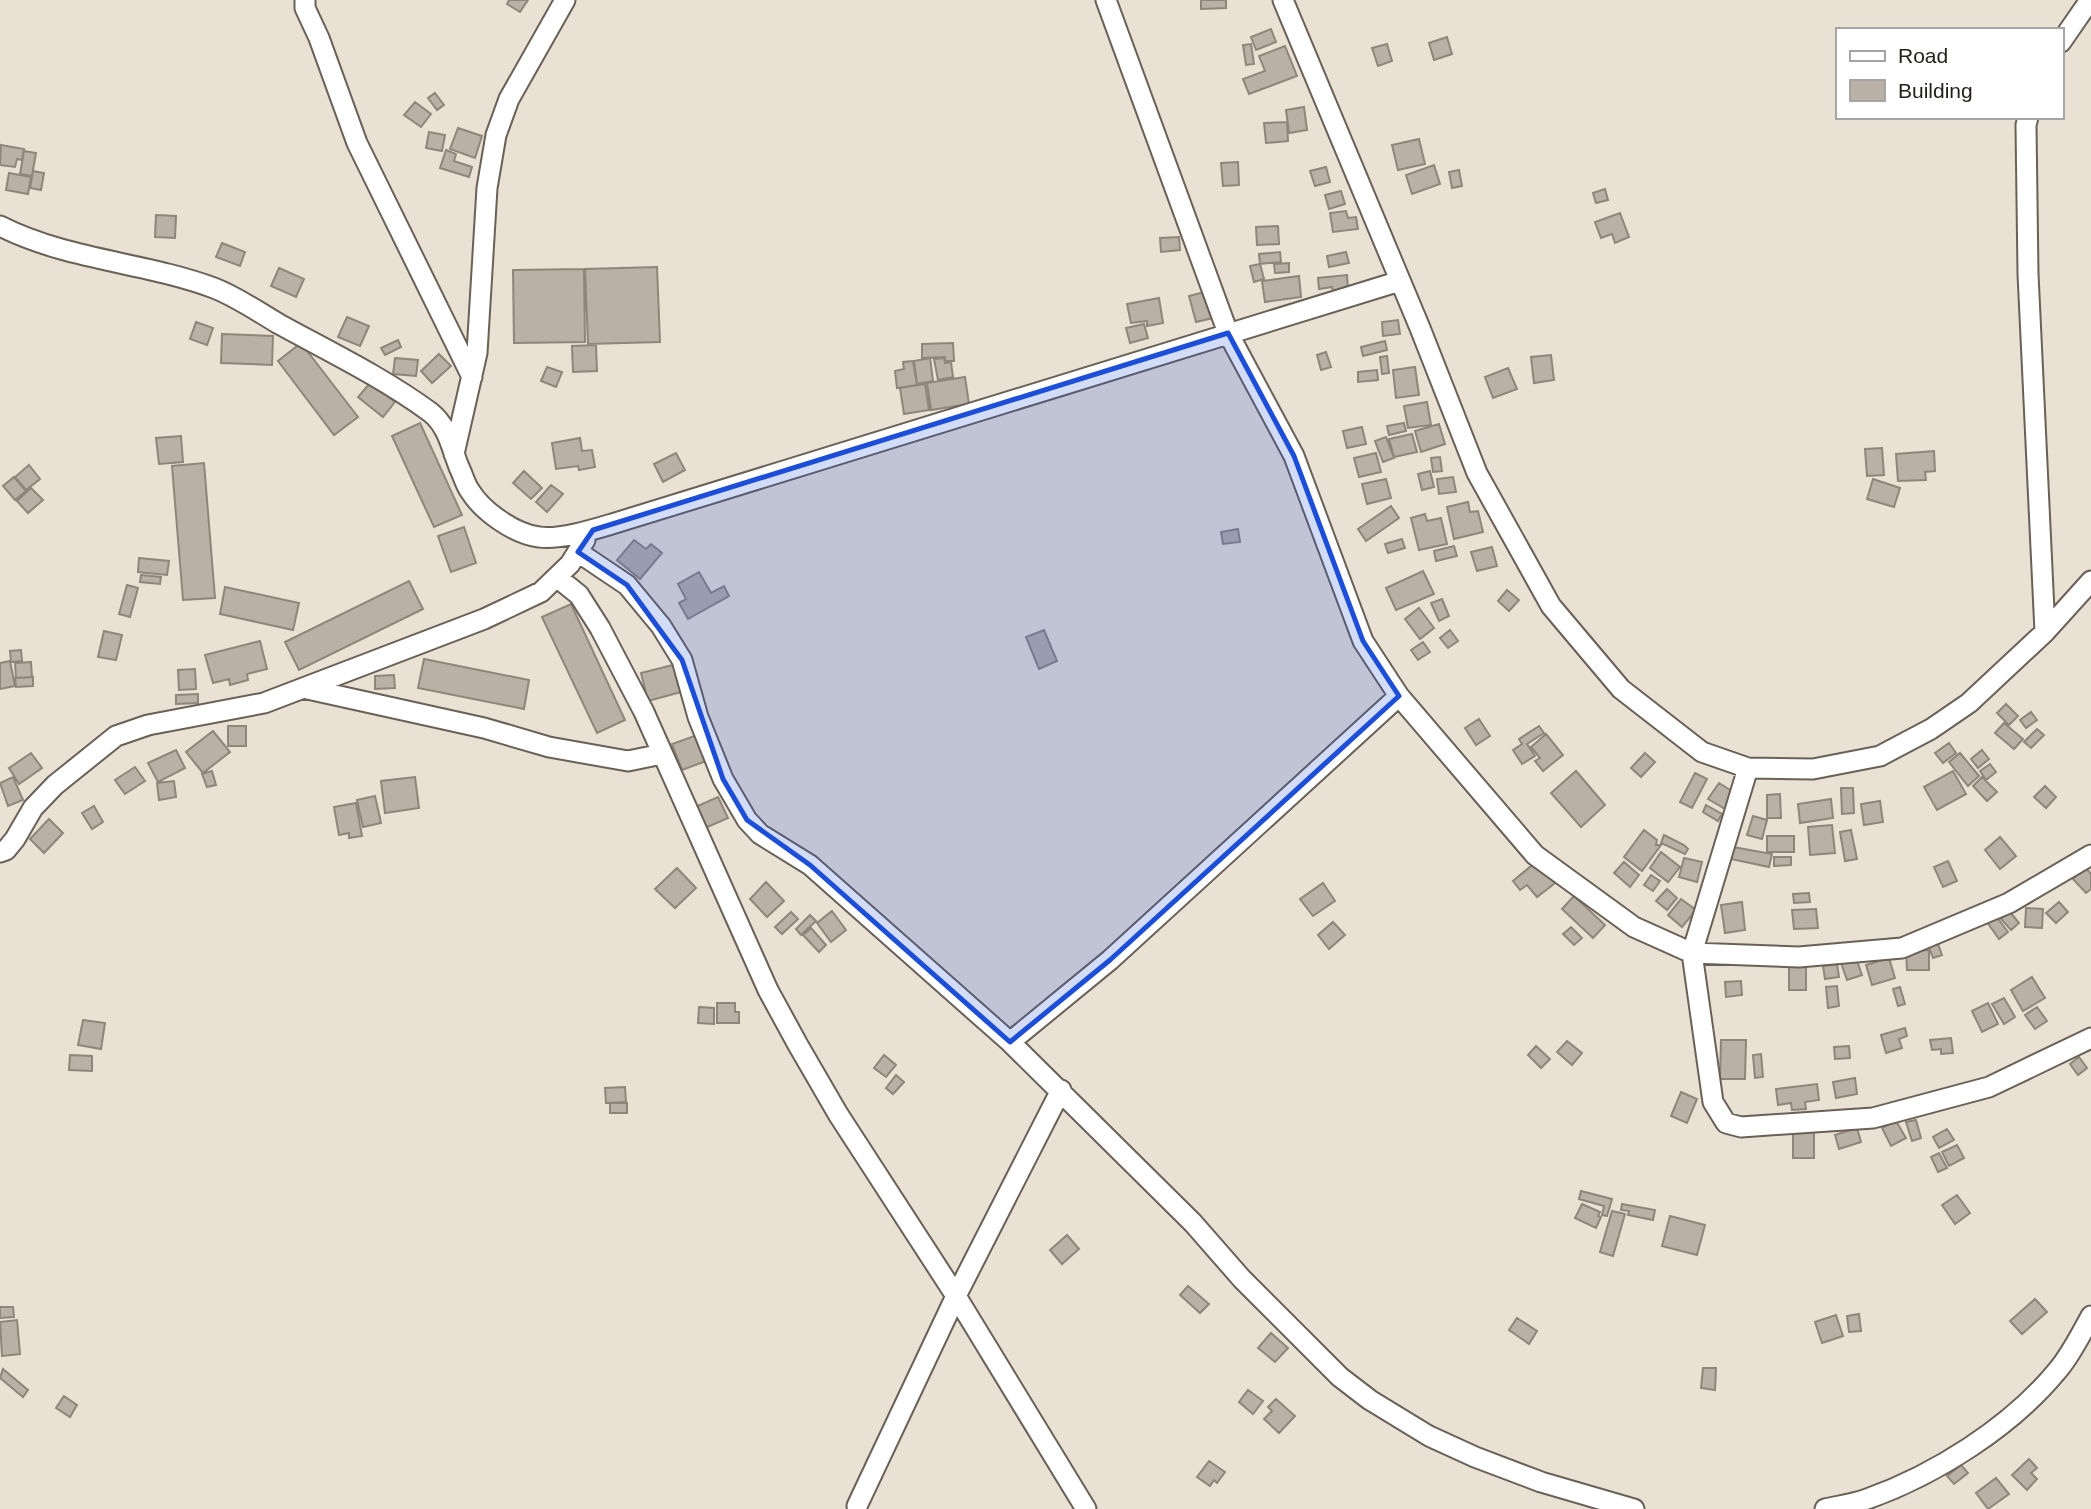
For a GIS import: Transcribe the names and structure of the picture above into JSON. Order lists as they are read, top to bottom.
{
  "legend": ["Road", "Building"]
}
